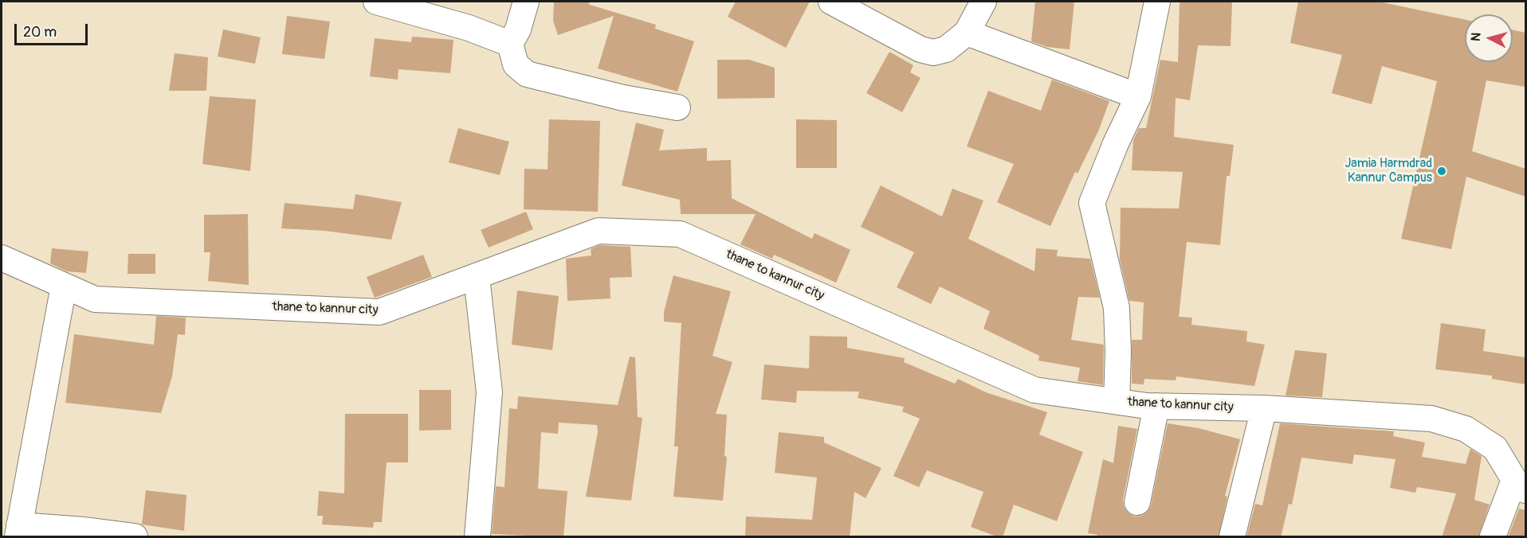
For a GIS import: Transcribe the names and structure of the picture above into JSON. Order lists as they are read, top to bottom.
{
  "streets": {
    "street": ["thane to kannur city"]
  },
  "places": ["Jamia Harmdrad Kannur Campus"],
  "scale_bar": "20 m",
  "north": "left"
}
